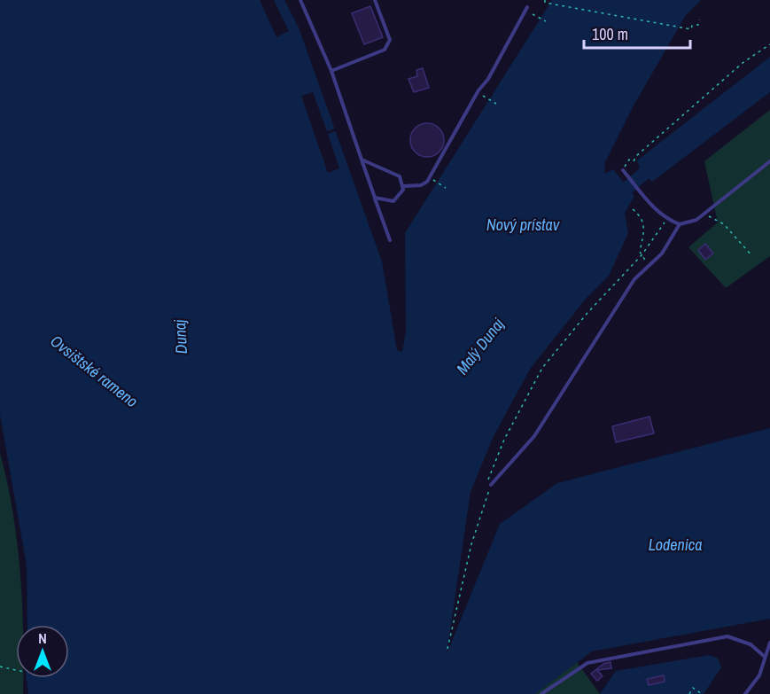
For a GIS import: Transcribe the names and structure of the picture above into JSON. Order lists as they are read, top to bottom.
{
  "water": [
    "Nový prístav",
    "Dunaj",
    "Malý Dunaj",
    "Ovsištské rameno",
    "Lodenica"
  ],
  "scale_bar": "100 m",
  "north": "top"
}
